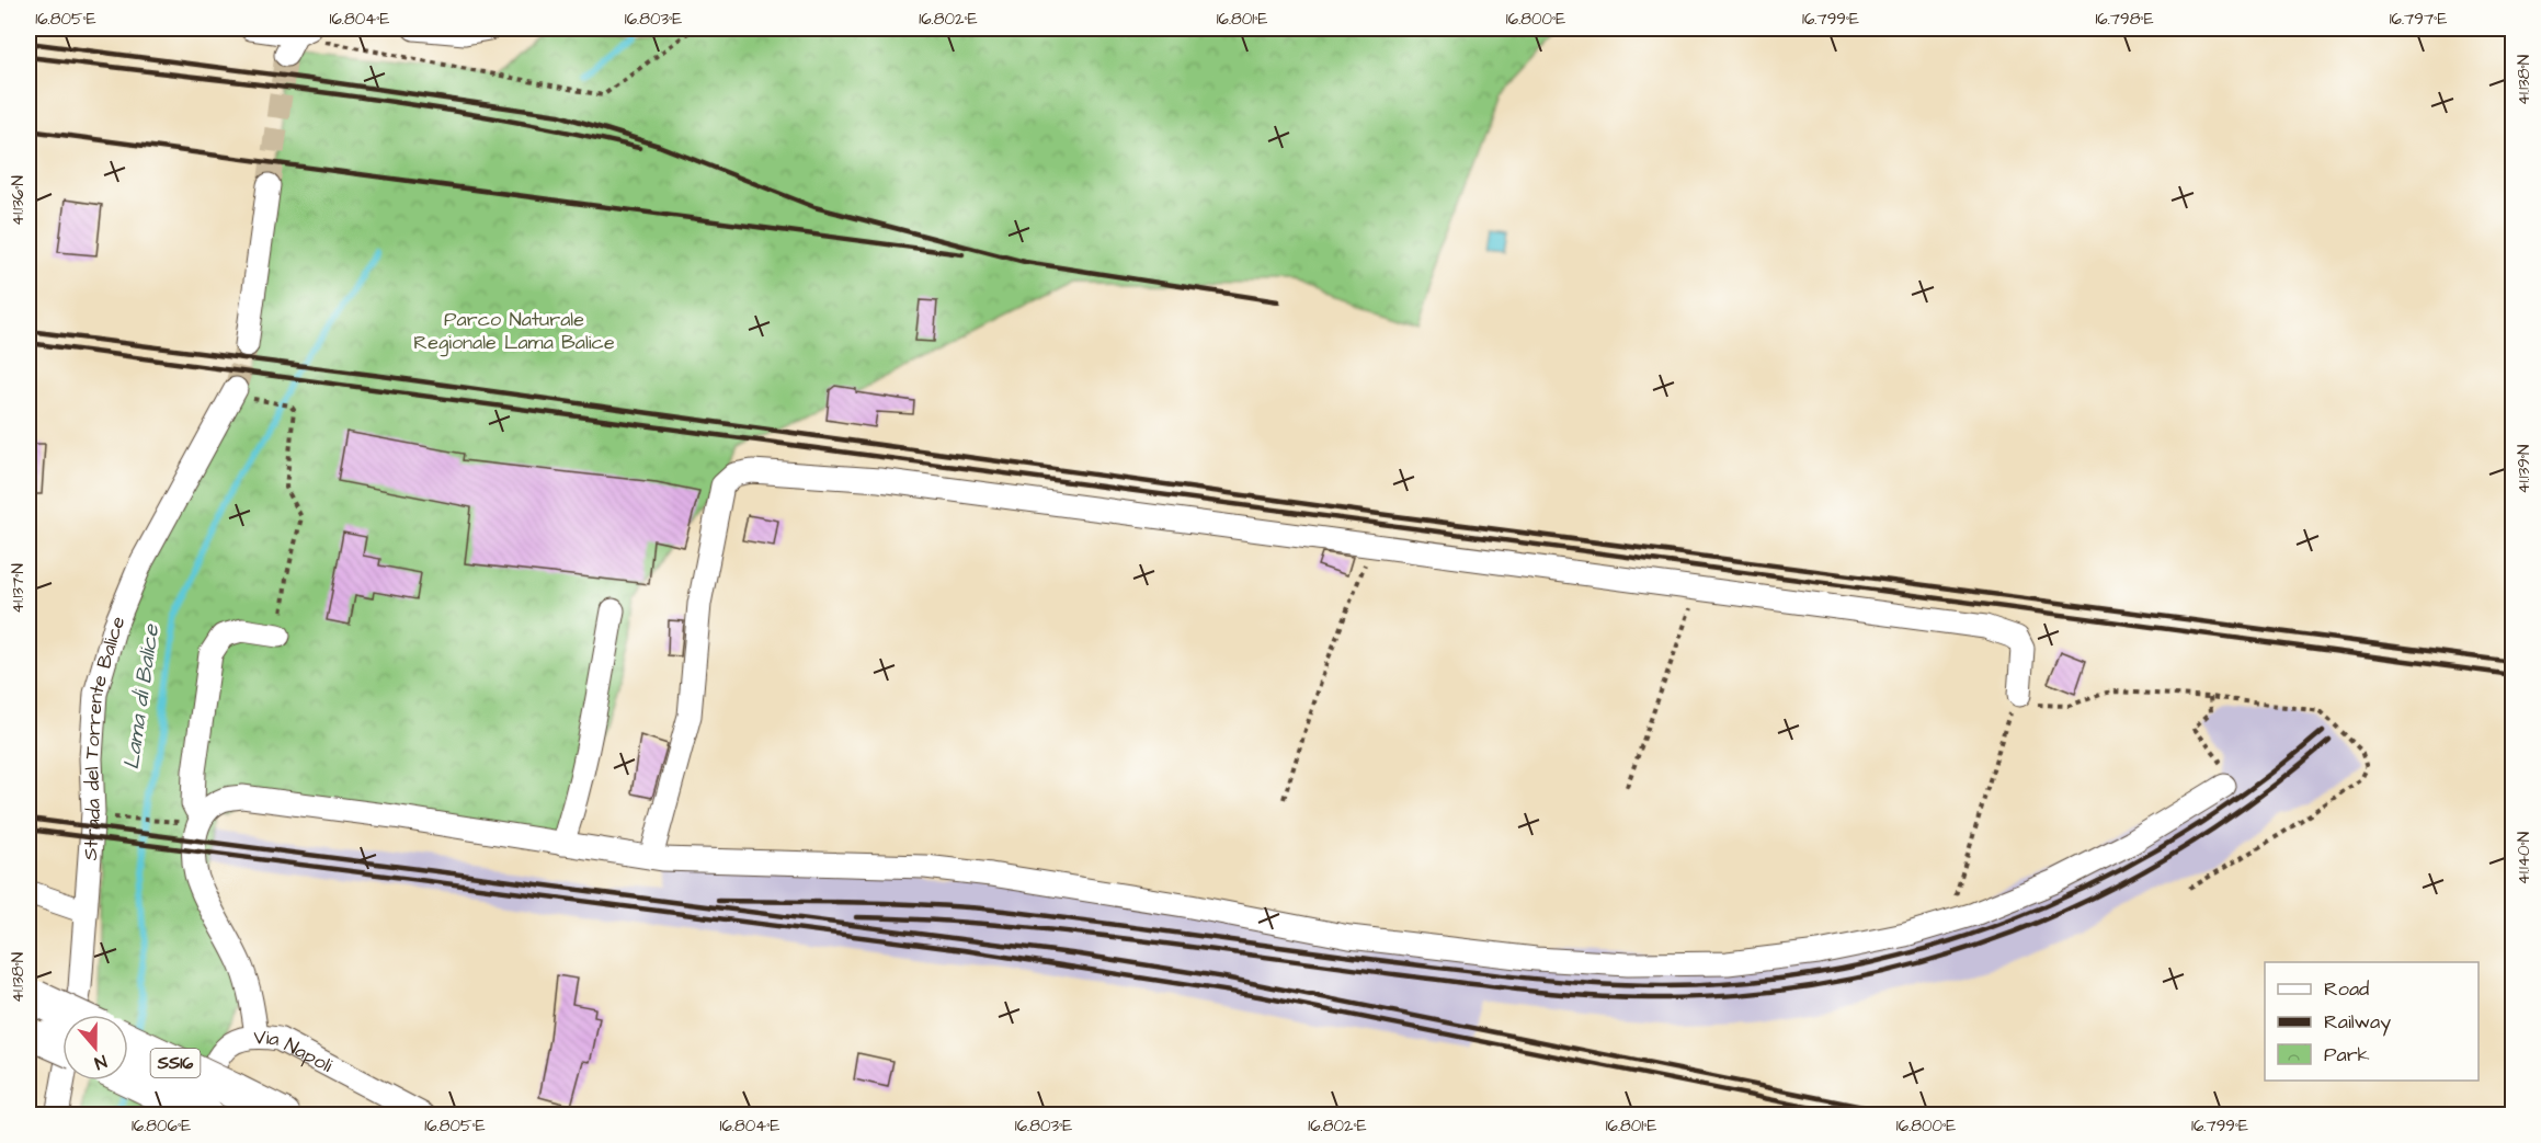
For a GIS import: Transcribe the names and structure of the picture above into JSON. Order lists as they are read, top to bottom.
{
  "streets": {
    "highway": ["SS16"],
    "street": ["Strada del Torrente Balice", "Via Napoli"]
  },
  "water": ["Lama di Balice"],
  "parks": ["Parco Naturale Regionale Lama Balice"],
  "legend": ["Road", "Railway", "Park"],
  "north": "bottom",
  "coordinates": [
    "16.805°E",
    "16.804°E",
    "16.803°E",
    "16.802°E",
    "16.801°E",
    "16.800°E",
    "16.799°E",
    "16.798°E",
    "16.797°E",
    "41.138°N",
    "41.136°N",
    "41.139°N",
    "41.137°N",
    "41.140°N",
    "16.806°E"
  ]
}
